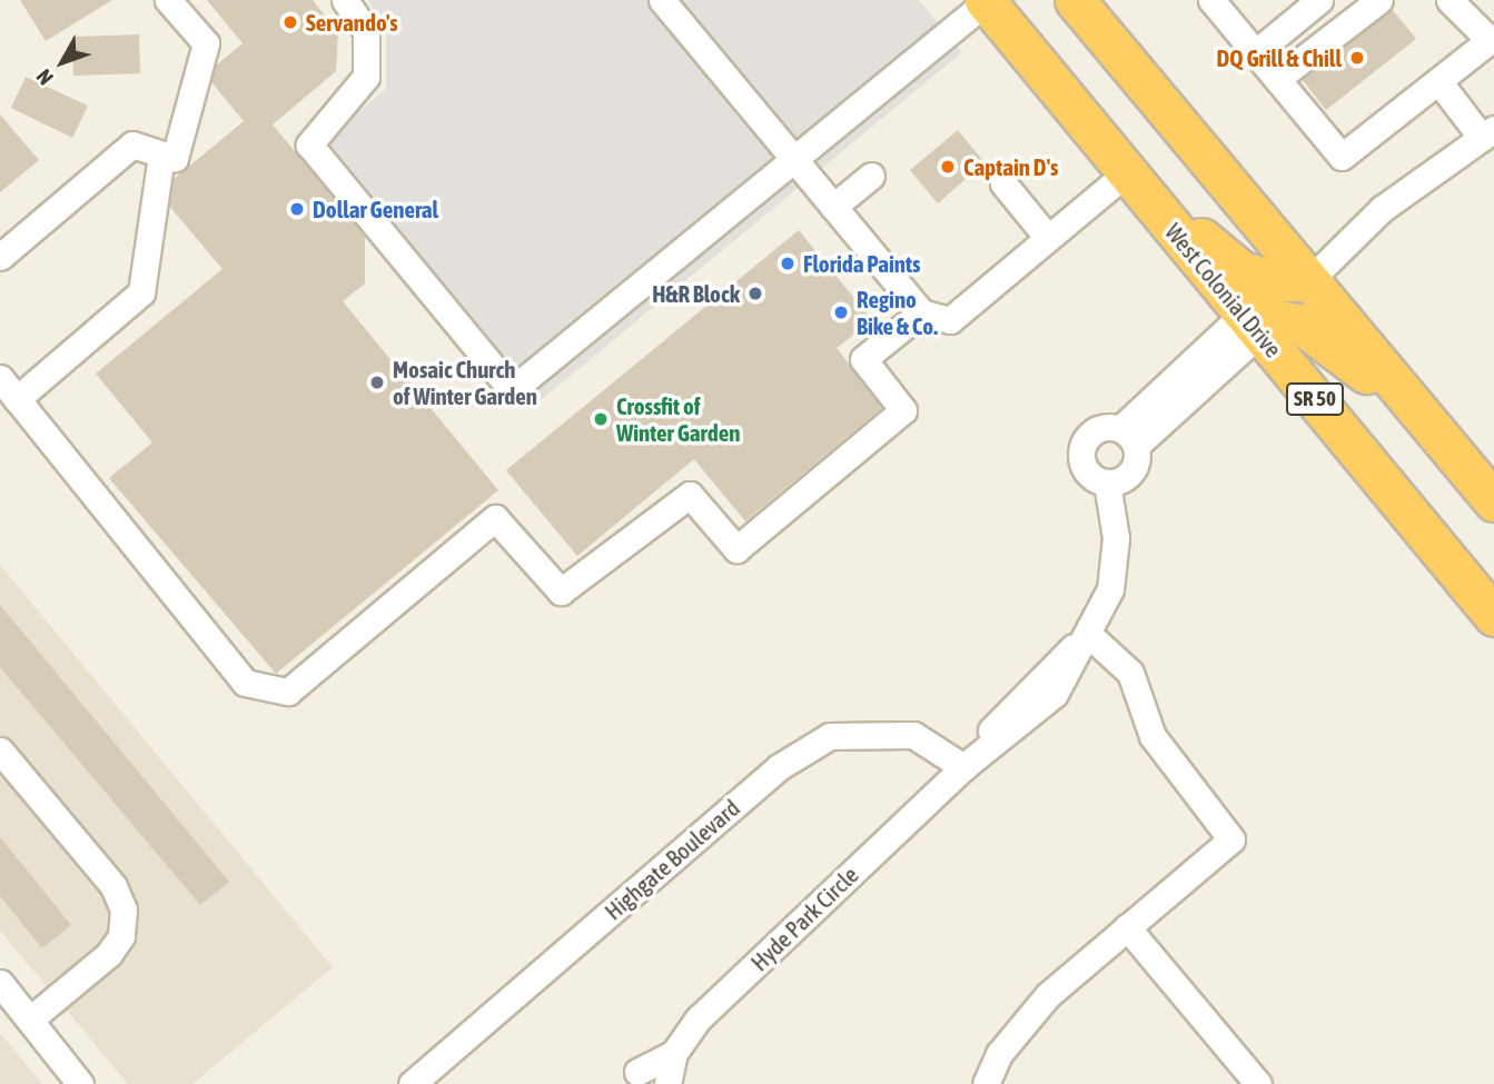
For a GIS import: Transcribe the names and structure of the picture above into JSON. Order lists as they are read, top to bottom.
{
  "streets": {
    "highway": ["West Colonial Drive", "SR 50"],
    "street": ["Highgate Boulevard", "Hyde Park Circle"]
  },
  "crossings": [
    ["Highgate Boulevard", "Hyde Park Circle"]
  ],
  "places": [
    "Servando's",
    "DQ Grill & Chill",
    "Captain D's",
    "Dollar General",
    "Florida Paints",
    "H&R Block",
    "Regino Bike & Co.",
    "Mosaic Church of Winter Garden",
    "Crossfit of Winter Garden"
  ],
  "north": "bottom left"
}
